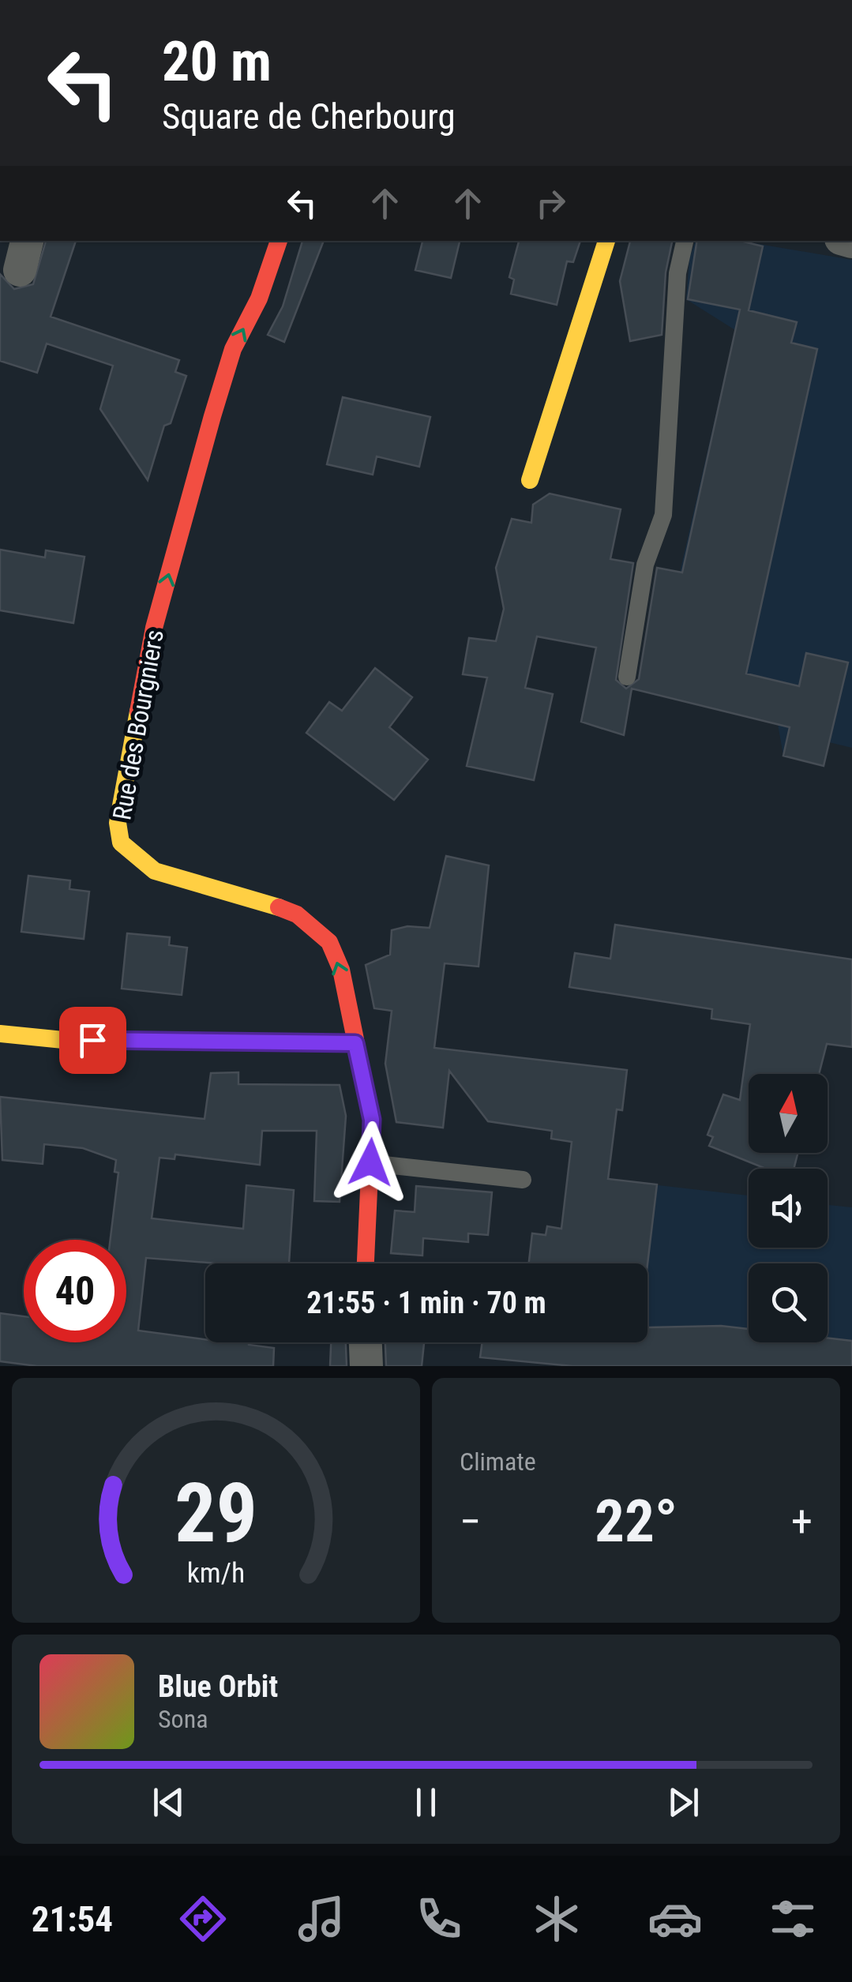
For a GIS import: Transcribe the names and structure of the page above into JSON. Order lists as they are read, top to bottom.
{
  "streets": {
    "street": ["Rue des Bourgniers"]
  },
  "one_way": ["Rue des Bourgniers"],
  "north": "top",
  "page": {
    "turn": ["20 m", "Square de Cherbourg"],
    "limit": "40",
    "trip": "21:55 · 1 min · 70 m",
    "tile": "Climate",
    "heat": ["−", "22°", "+"],
    "song": ["Blue Orbit", "Sona"],
    "tabs": "21:54",
    "gauge": ["29", "km/h"]
  }
}
